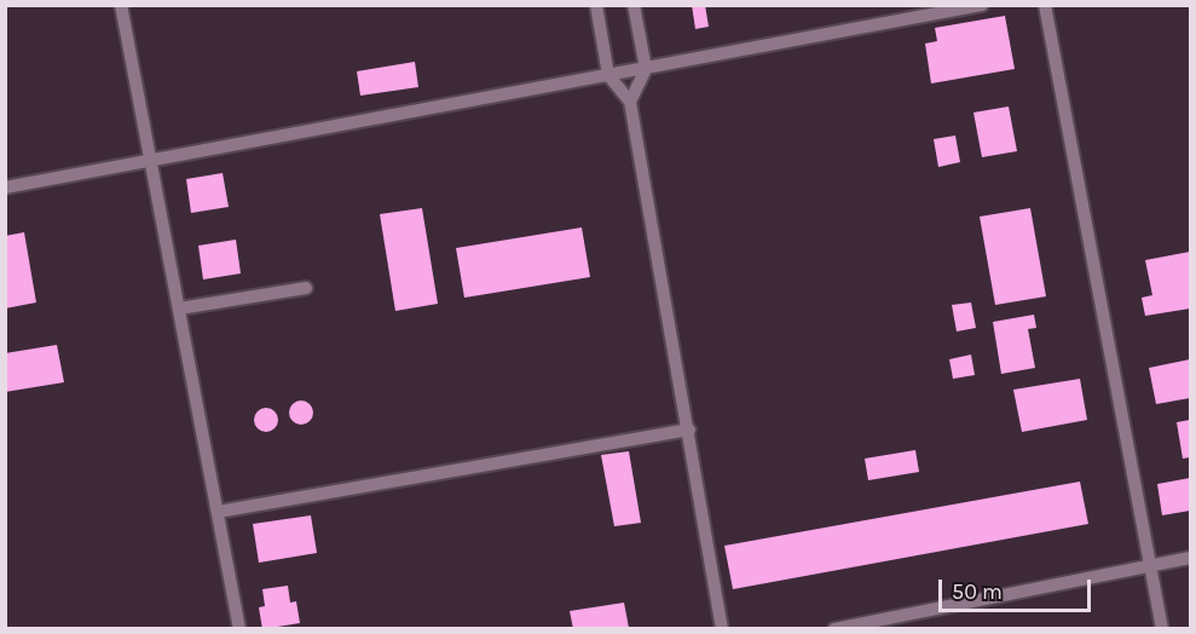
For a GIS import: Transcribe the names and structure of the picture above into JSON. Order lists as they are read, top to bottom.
{
  "scale_bar": "50 m"
}
